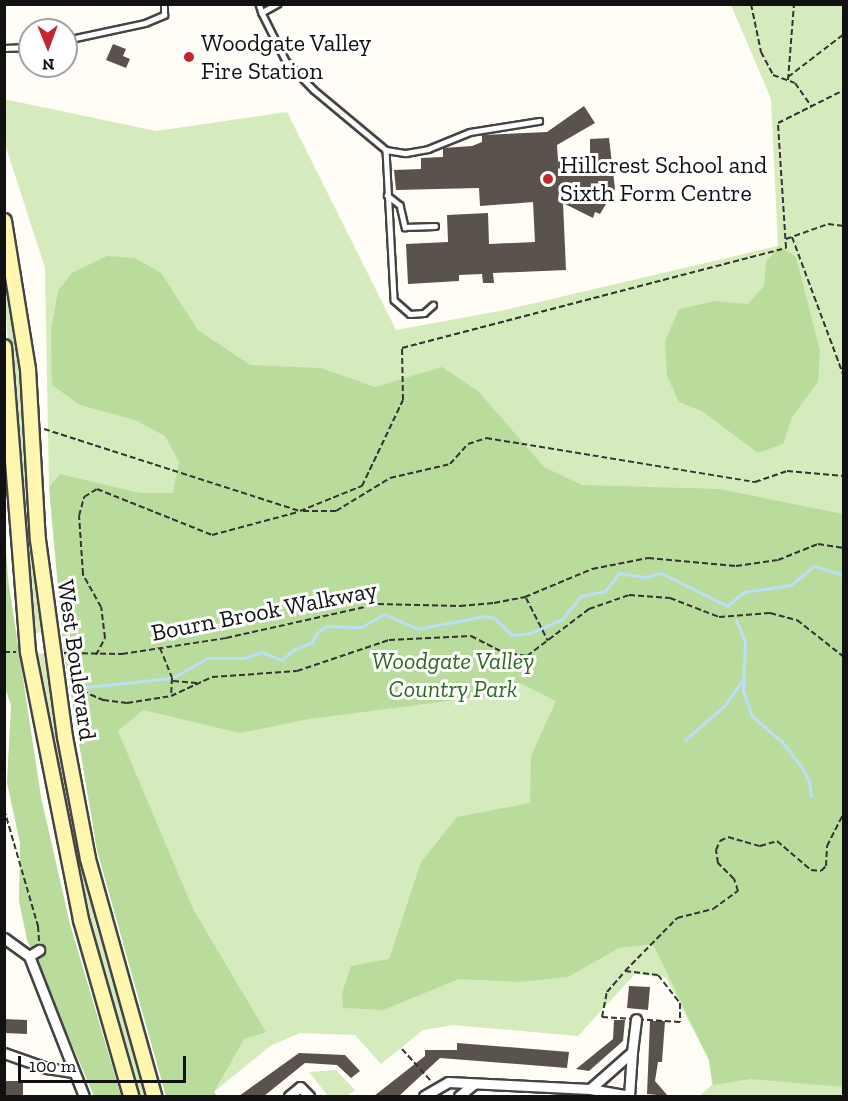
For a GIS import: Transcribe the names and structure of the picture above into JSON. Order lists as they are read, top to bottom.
{
  "streets": {
    "main road": ["West Boulevard"],
    "path": ["Bourn Brook Walkway"]
  },
  "parks": ["Woodgate Valley Country Park"],
  "places": ["Woodgate Valley Fire Station", "Hillcrest School and Sixth Form Centre"],
  "scale_bar": "100 m",
  "north": "bottom"
}
